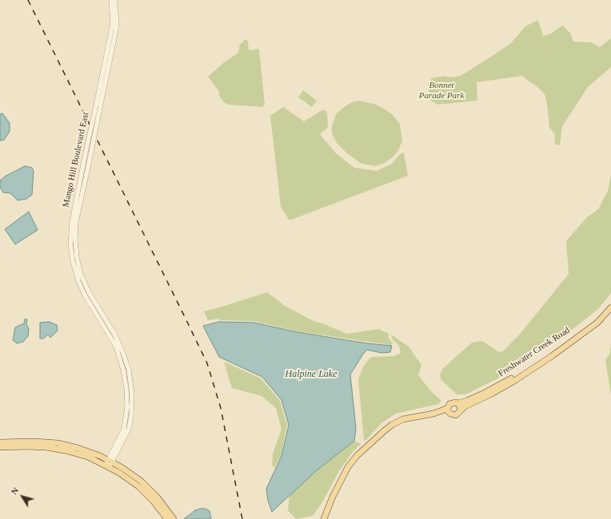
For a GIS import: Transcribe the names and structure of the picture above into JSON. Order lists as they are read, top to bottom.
{
  "streets": {
    "main road": ["Freshwater Creek Road"],
    "street": ["Mango Hill Boulevard East"]
  },
  "water": ["Halpine Lake"],
  "parks": ["Bonnet Parade Park"],
  "north": "top left"
}
